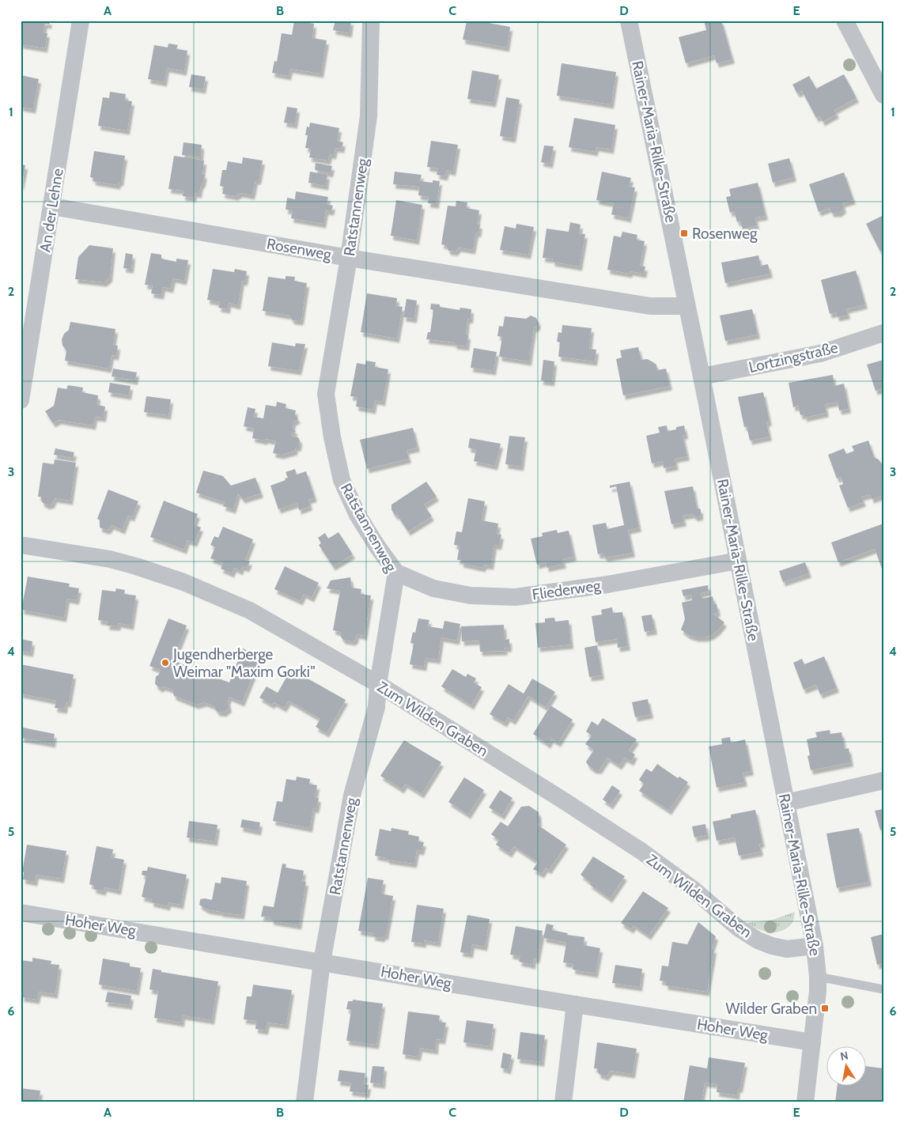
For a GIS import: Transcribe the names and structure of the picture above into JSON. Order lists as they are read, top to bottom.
{
  "streets": {
    "street": [
      "Rainer-Maria-Rilke-Straße",
      "Ratstannenweg",
      "An der Lehne",
      "Rosenweg",
      "Lortzingstraße",
      "Fliederweg",
      "Zum Wilden Graben",
      "Hoher Weg"
    ]
  },
  "crossings": [
    ["Rainer-Maria-Rilke-Straße", "Rosenweg"],
    ["Rainer-Maria-Rilke-Straße", "Lortzingstraße"],
    ["Rainer-Maria-Rilke-Straße", "Fliederweg"],
    ["Rainer-Maria-Rilke-Straße", "Zum Wilden Graben"],
    ["Rainer-Maria-Rilke-Straße", "Hoher Weg"],
    ["Ratstannenweg", "Rosenweg"],
    ["Ratstannenweg", "Fliederweg"],
    ["Ratstannenweg", "Zum Wilden Graben"],
    ["Ratstannenweg", "Hoher Weg"],
    ["An der Lehne", "Rosenweg"]
  ],
  "places": {
    "transit": ["Rosenweg", "Wilder Graben"],
    "other": ["Jugendherberge Weimar \"Maxim Gorki\""]
  },
  "north": "top",
  "grid": {
    "columns": [
      "A",
      "B",
      "C",
      "D",
      "E"
    ],
    "rows": [
      "1",
      "2",
      "3",
      "4",
      "5",
      "6"
    ]
  }
}
